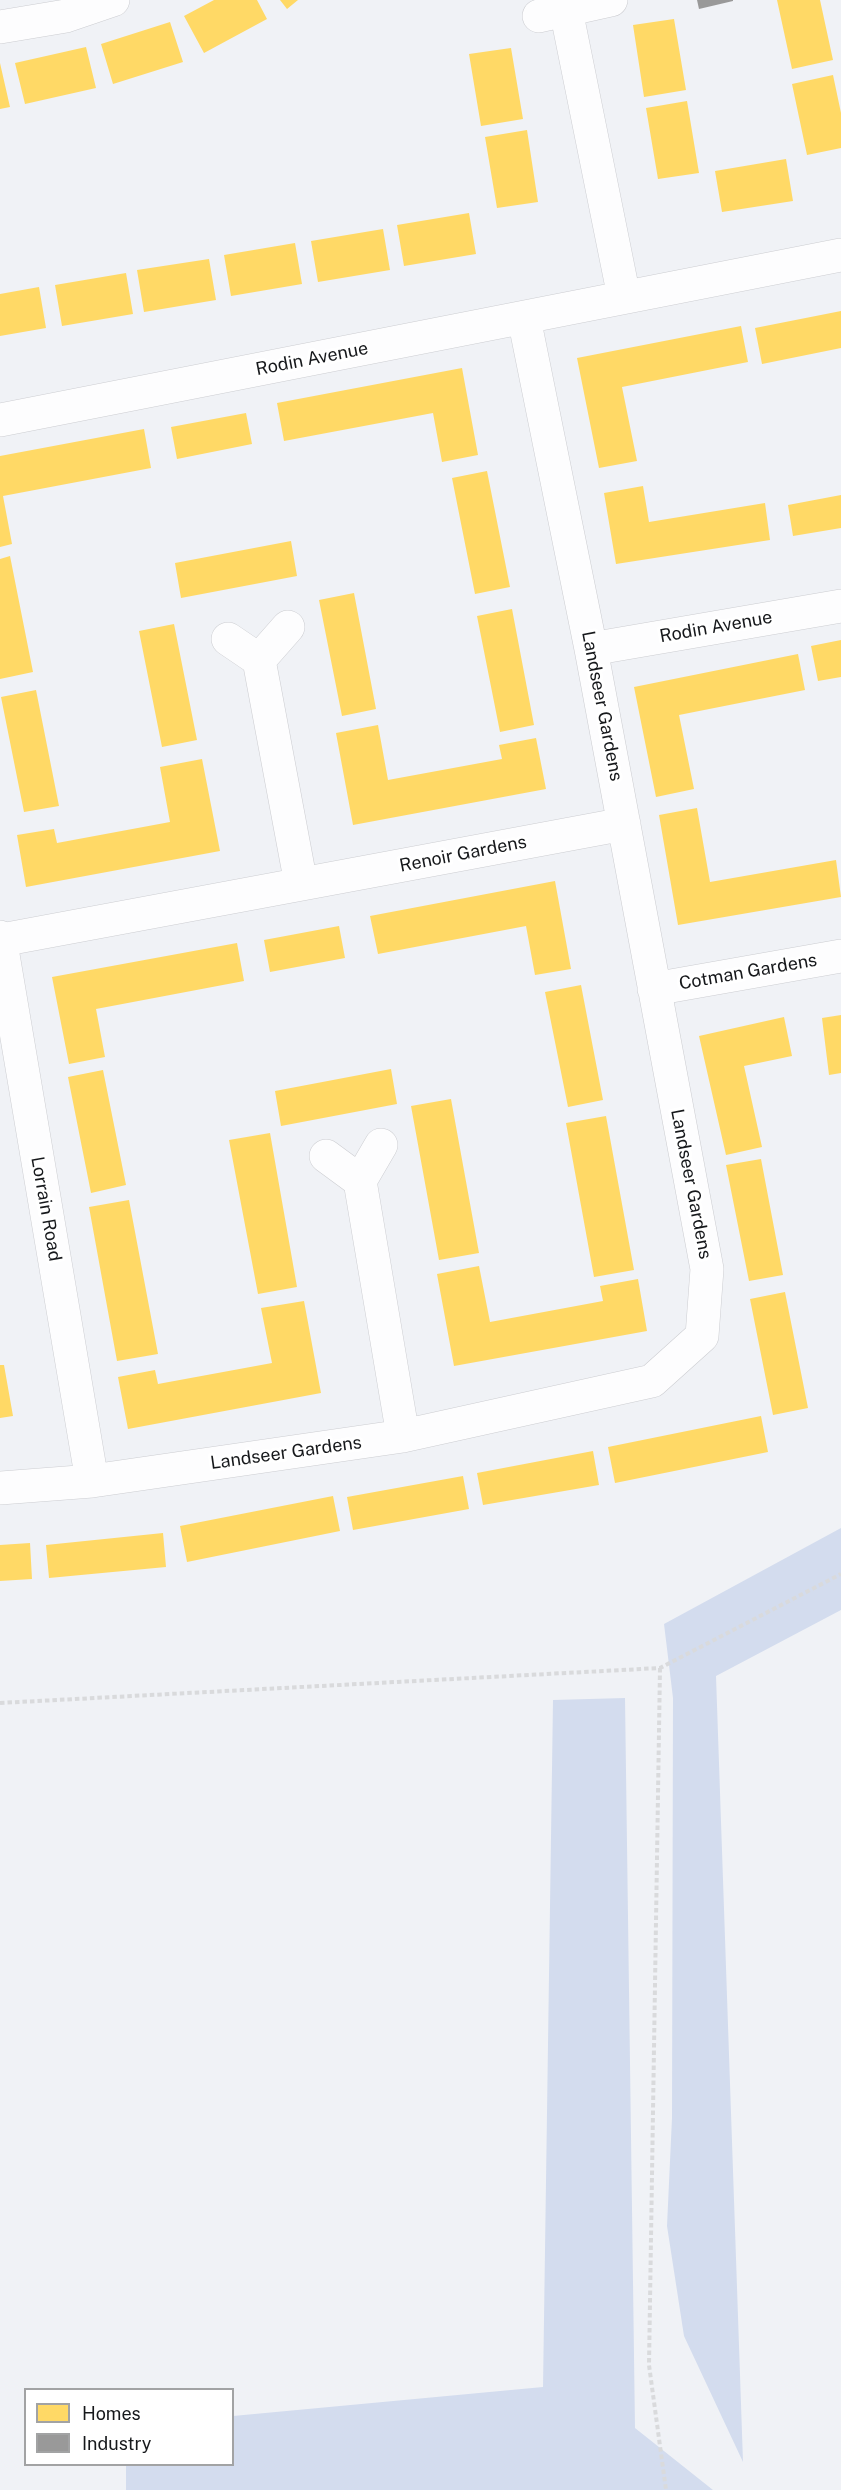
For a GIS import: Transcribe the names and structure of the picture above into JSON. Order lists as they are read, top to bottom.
{
  "streets": {
    "street": [
      "Rodin Avenue",
      "Landseer Gardens",
      "Renoir Gardens",
      "Cotman Gardens",
      "Lorrain Road"
    ]
  },
  "crossings": [
    ["Rodin Avenue", "Landseer Gardens"],
    ["Landseer Gardens", "Renoir Gardens"],
    ["Landseer Gardens", "Cotman Gardens"],
    ["Landseer Gardens", "Lorrain Road"],
    ["Renoir Gardens", "Lorrain Road"]
  ],
  "legend": ["Homes", "Industry"]
}
